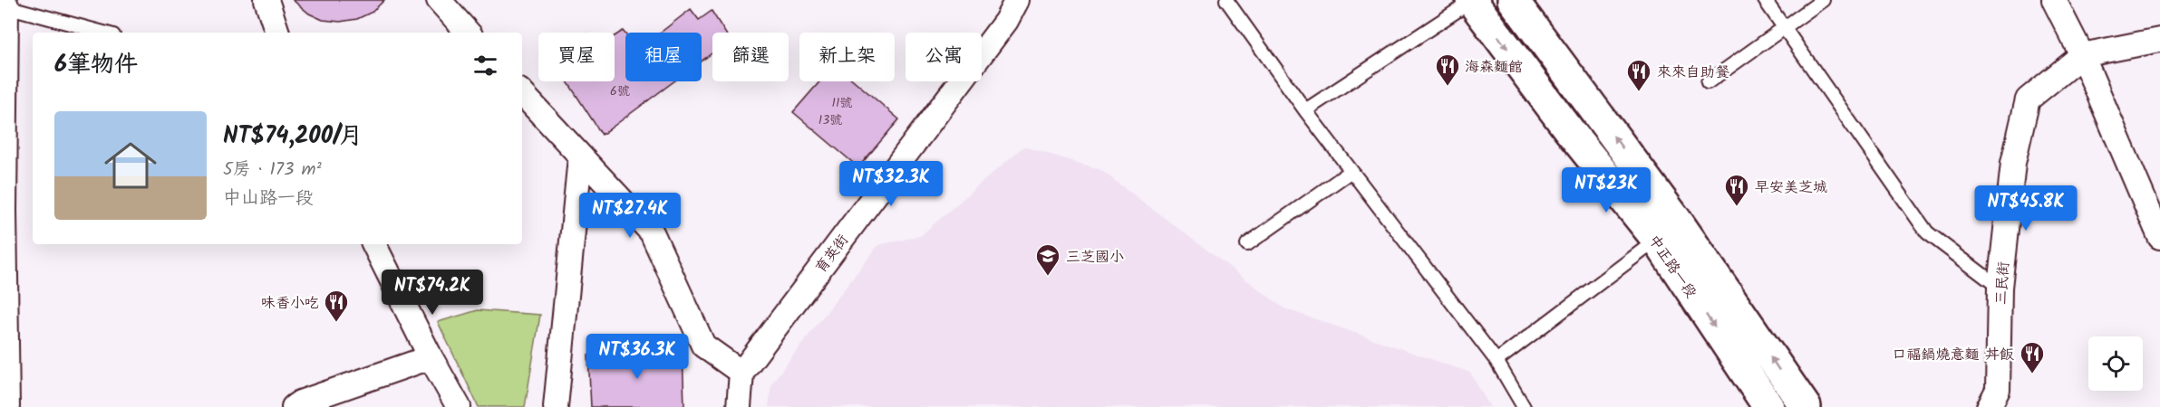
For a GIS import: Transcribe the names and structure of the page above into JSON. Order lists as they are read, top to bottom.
{
  "streets": {
    "main road": ["中正路一段"],
    "street": ["育英街", "三民街"]
  },
  "places": {
    "restaurant": [
      "海森麵館",
      "來來自助餐",
      "早安美芝城",
      "味香小吃",
      "口福鍋燒意麵 丼飯"
    ],
    "school or university": ["三芝國小"]
  },
  "house_numbers": ["6號", "11號", "13號"],
  "page": {
    "chip": [
      "買屋",
      "租屋",
      "篩選",
      "新上架",
      "公寓"
    ],
    "heading": "6筆物件",
    "list": [
      {
        "name": "NT$74,200/月",
        "note": "5房 · 173 m² · 中山路一段"
      }
    ],
    "price": [
      "NT$32.3K",
      "NT$23K",
      "NT$45.8K",
      "NT$27.4K",
      "NT$74.2K",
      "NT$36.3K"
    ]
  }
}
